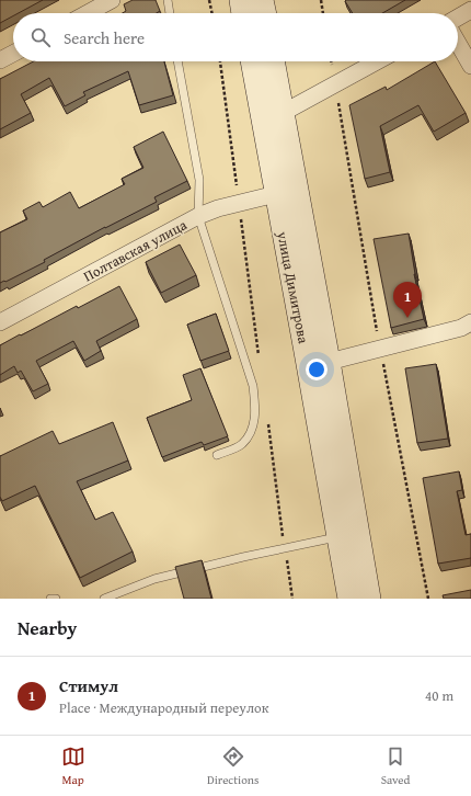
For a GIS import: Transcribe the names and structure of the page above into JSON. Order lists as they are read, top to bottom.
{
  "streets": {
    "main road": ["улица Димитрова"],
    "street": ["Полтавская улица"]
  },
  "crossings": [
    ["Полтавская улица", "улица Димитрова"]
  ],
  "page": {
    "search": "Search here",
    "pins": "1",
    "heading": "Nearby",
    "list": [
      {
        "mark": "1",
        "name": "Стимул",
        "note": "Place · Международный переулок",
        "value": "40 m"
      }
    ],
    "nav": ["Map", "Directions", "Saved"]
  }
}
